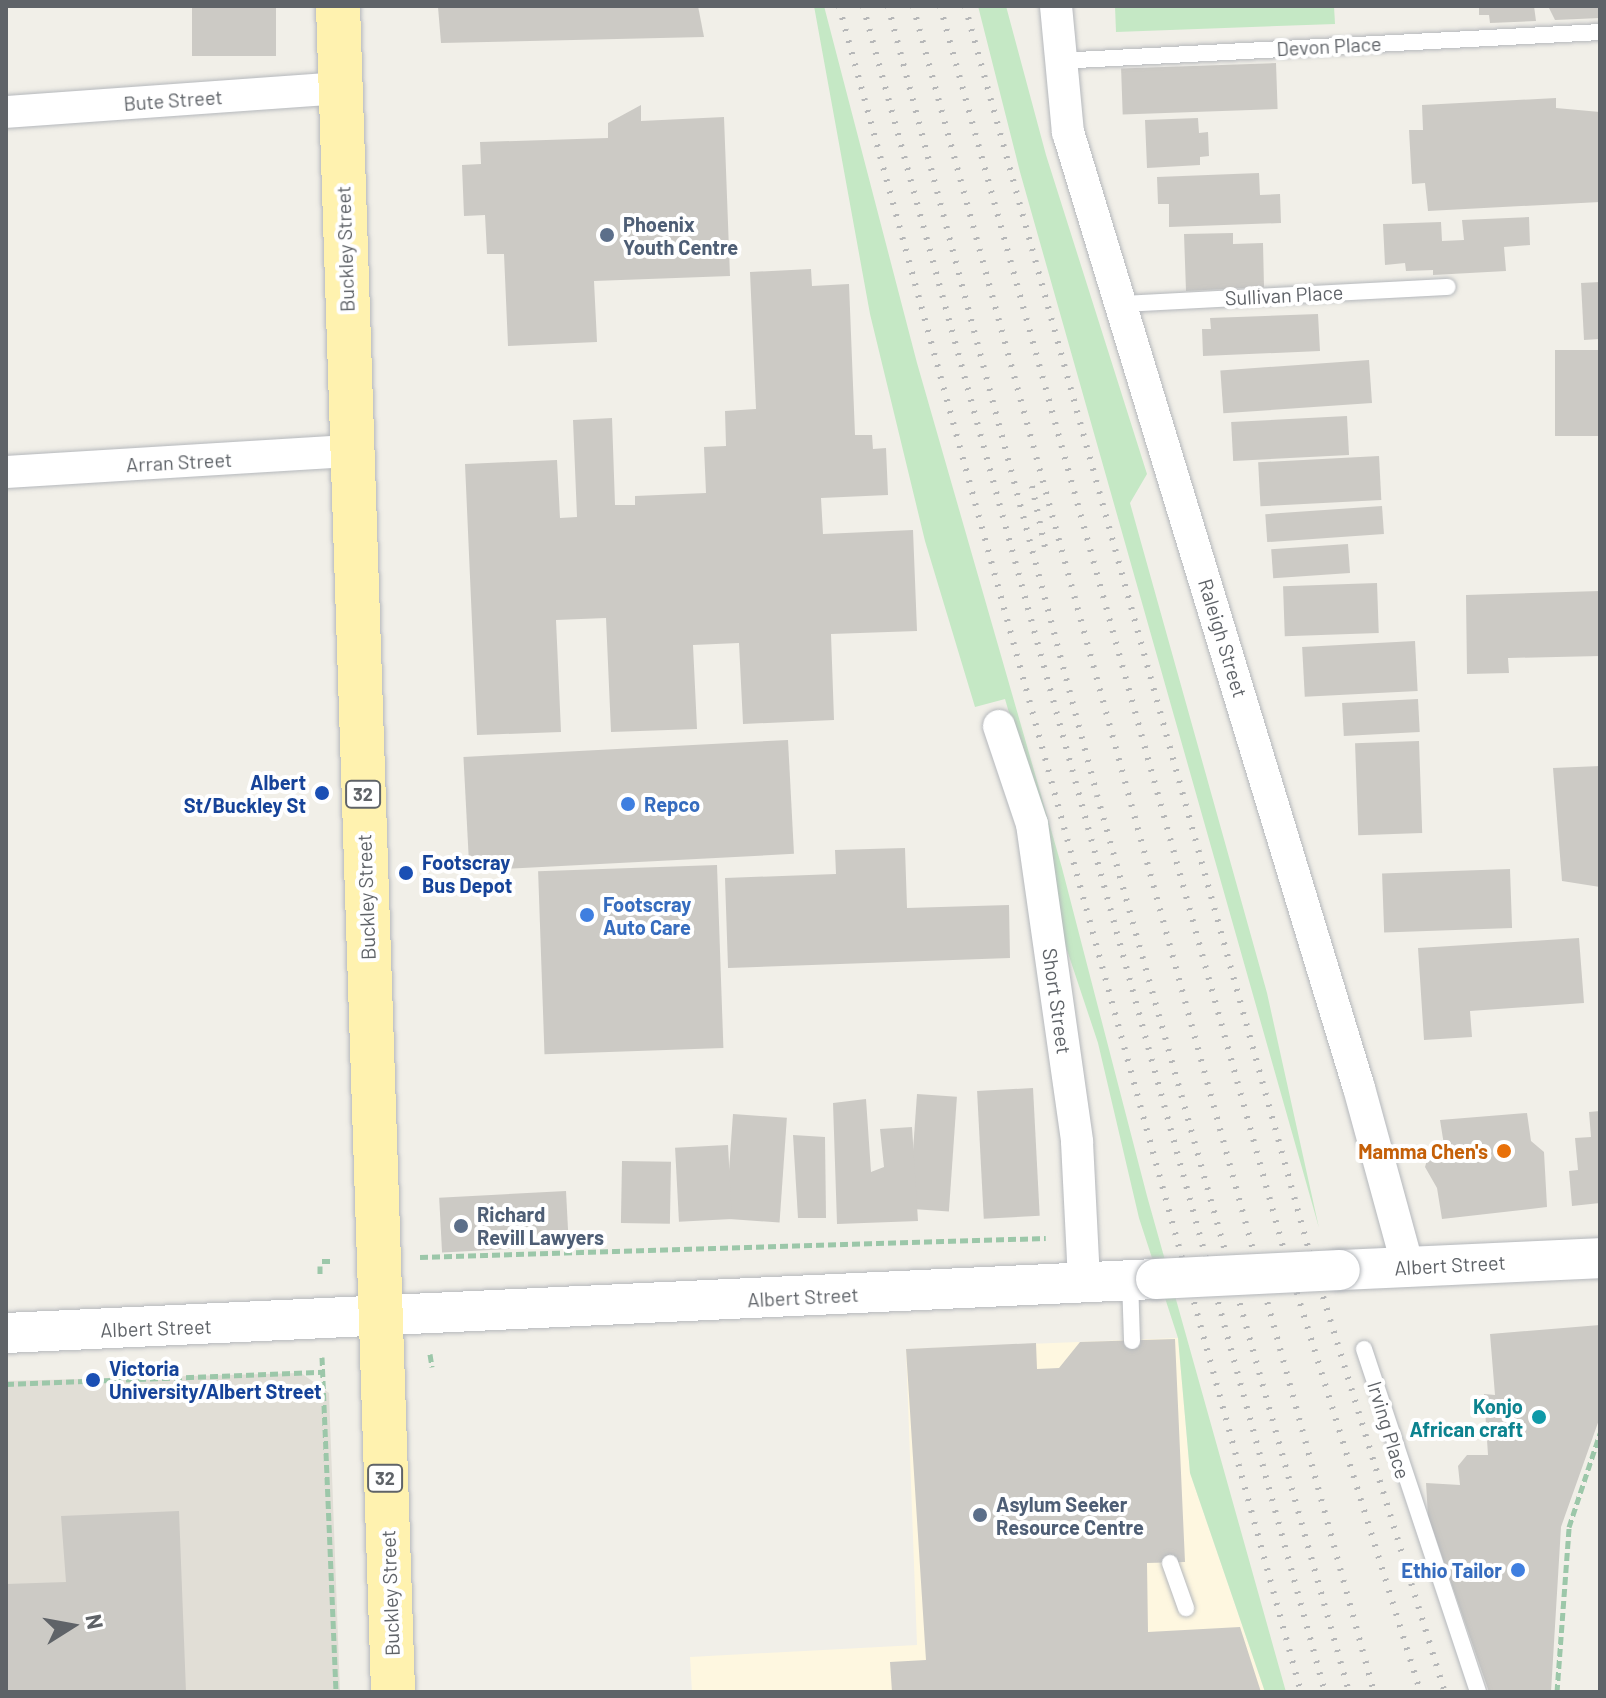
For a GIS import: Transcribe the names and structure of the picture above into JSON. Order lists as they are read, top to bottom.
{
  "streets": {
    "main road": ["Buckley Street", "32"],
    "street": [
      "Bute Street",
      "Arran Street",
      "Raleigh Street",
      "Short Street",
      "Albert Street"
    ],
    "lane": ["Devon Place", "Sullivan Place", "Irving Place"]
  },
  "crossings": [
    ["Devon Place", "Raleigh Street"],
    ["Bute Street", "Buckley Street"],
    ["Buckley Street", "Arran Street"],
    ["Buckley Street", "Albert Street"],
    ["Sullivan Place", "Raleigh Street"],
    ["Raleigh Street", "Albert Street"],
    ["Short Street", "Albert Street"]
  ],
  "places": [
    "Phoenix Youth Centre",
    "Albert St/Buckley St",
    "Repco",
    "Footscray Bus Depot",
    "Footscray Auto Care",
    "Mamma Chen's",
    "Richard Revill Lawyers",
    "Victoria University/Albert Street",
    "Konjo African craft",
    "Asylum Seeker Resource Centre",
    "Ethio Tailor"
  ],
  "north": "right"
}
